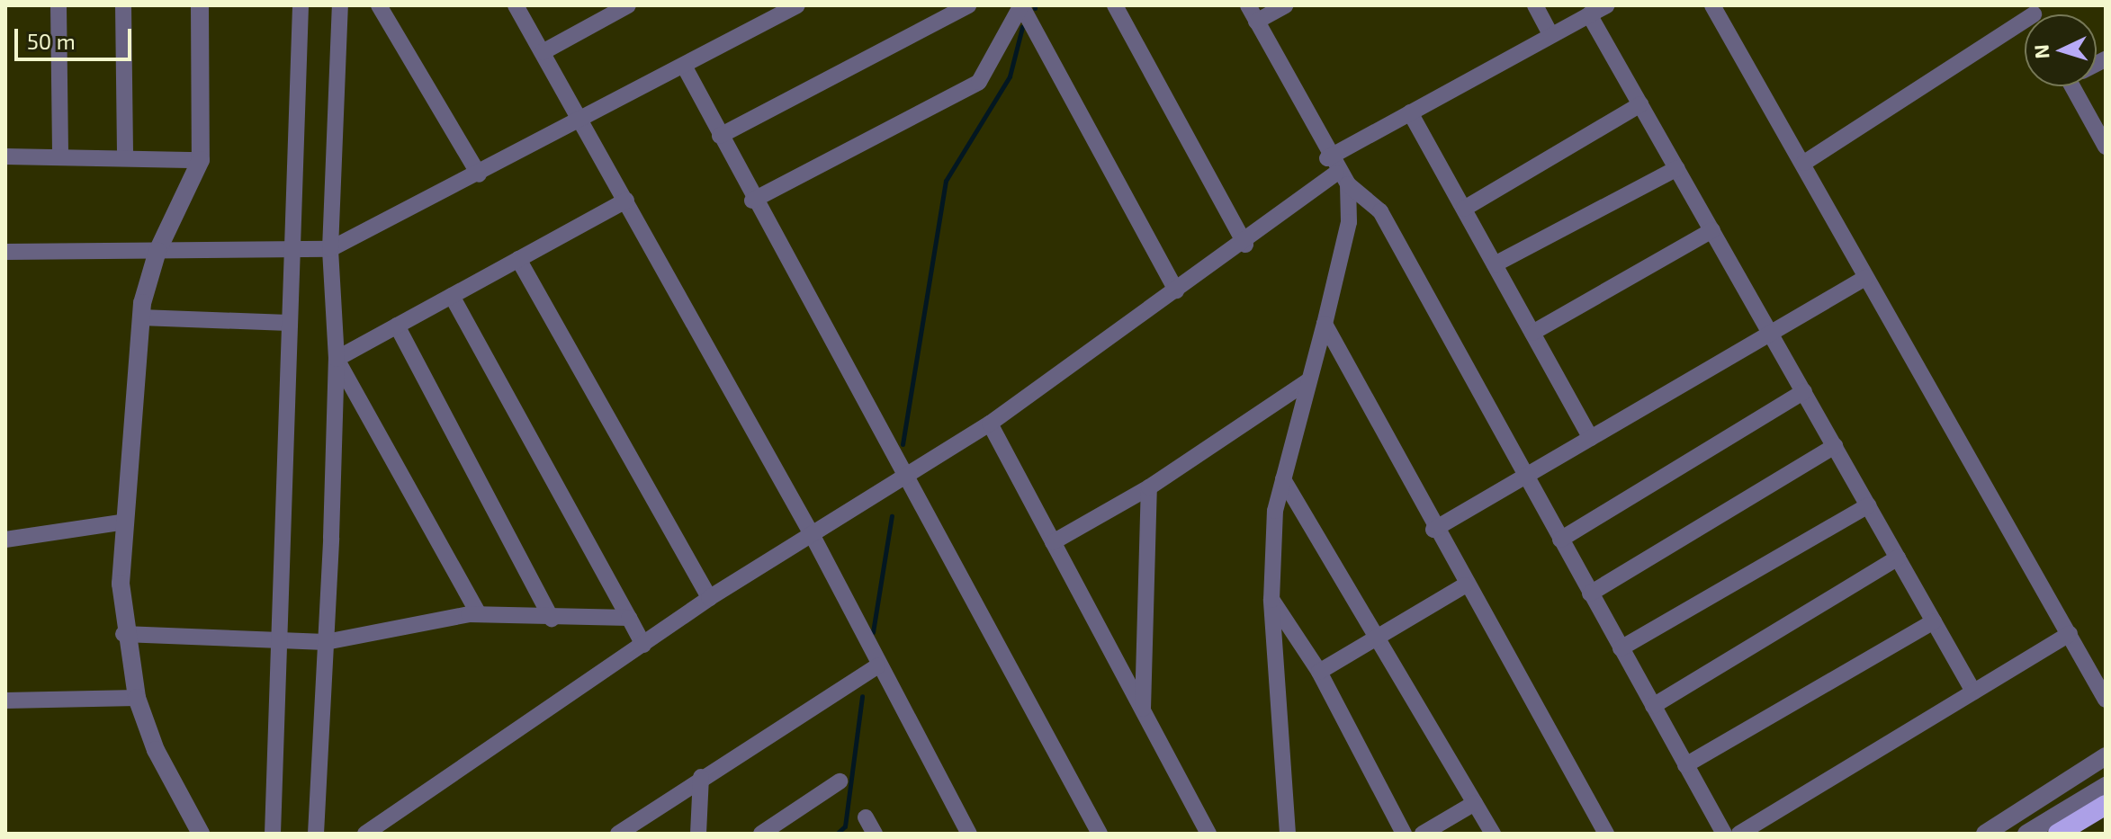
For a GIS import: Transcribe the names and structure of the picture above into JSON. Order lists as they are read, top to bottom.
{
  "scale_bar": "50 m",
  "north": "left"
}
